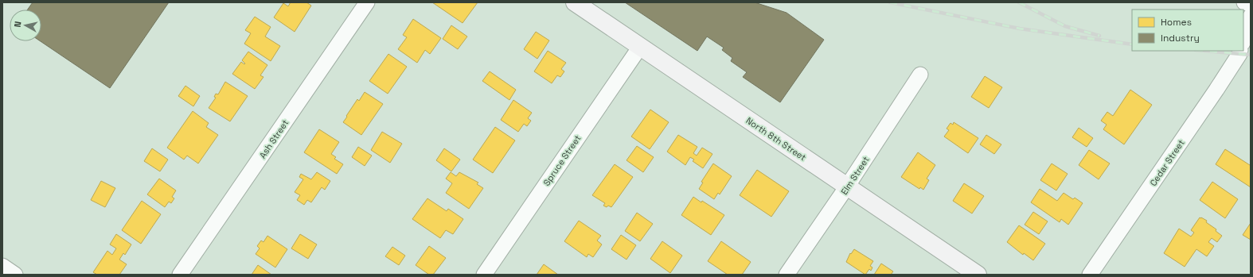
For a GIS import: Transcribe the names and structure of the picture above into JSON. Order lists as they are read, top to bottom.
{
  "streets": {
    "main road": ["North 8th Street"],
    "street": [
      "Ash Street",
      "Spruce Street",
      "Cedar Street",
      "Elm Street"
    ]
  },
  "crossings": [
    ["North 8th Street", "Spruce Street"],
    ["North 8th Street", "Elm Street"]
  ],
  "legend": ["Homes", "Industry"],
  "north": "left"
}
